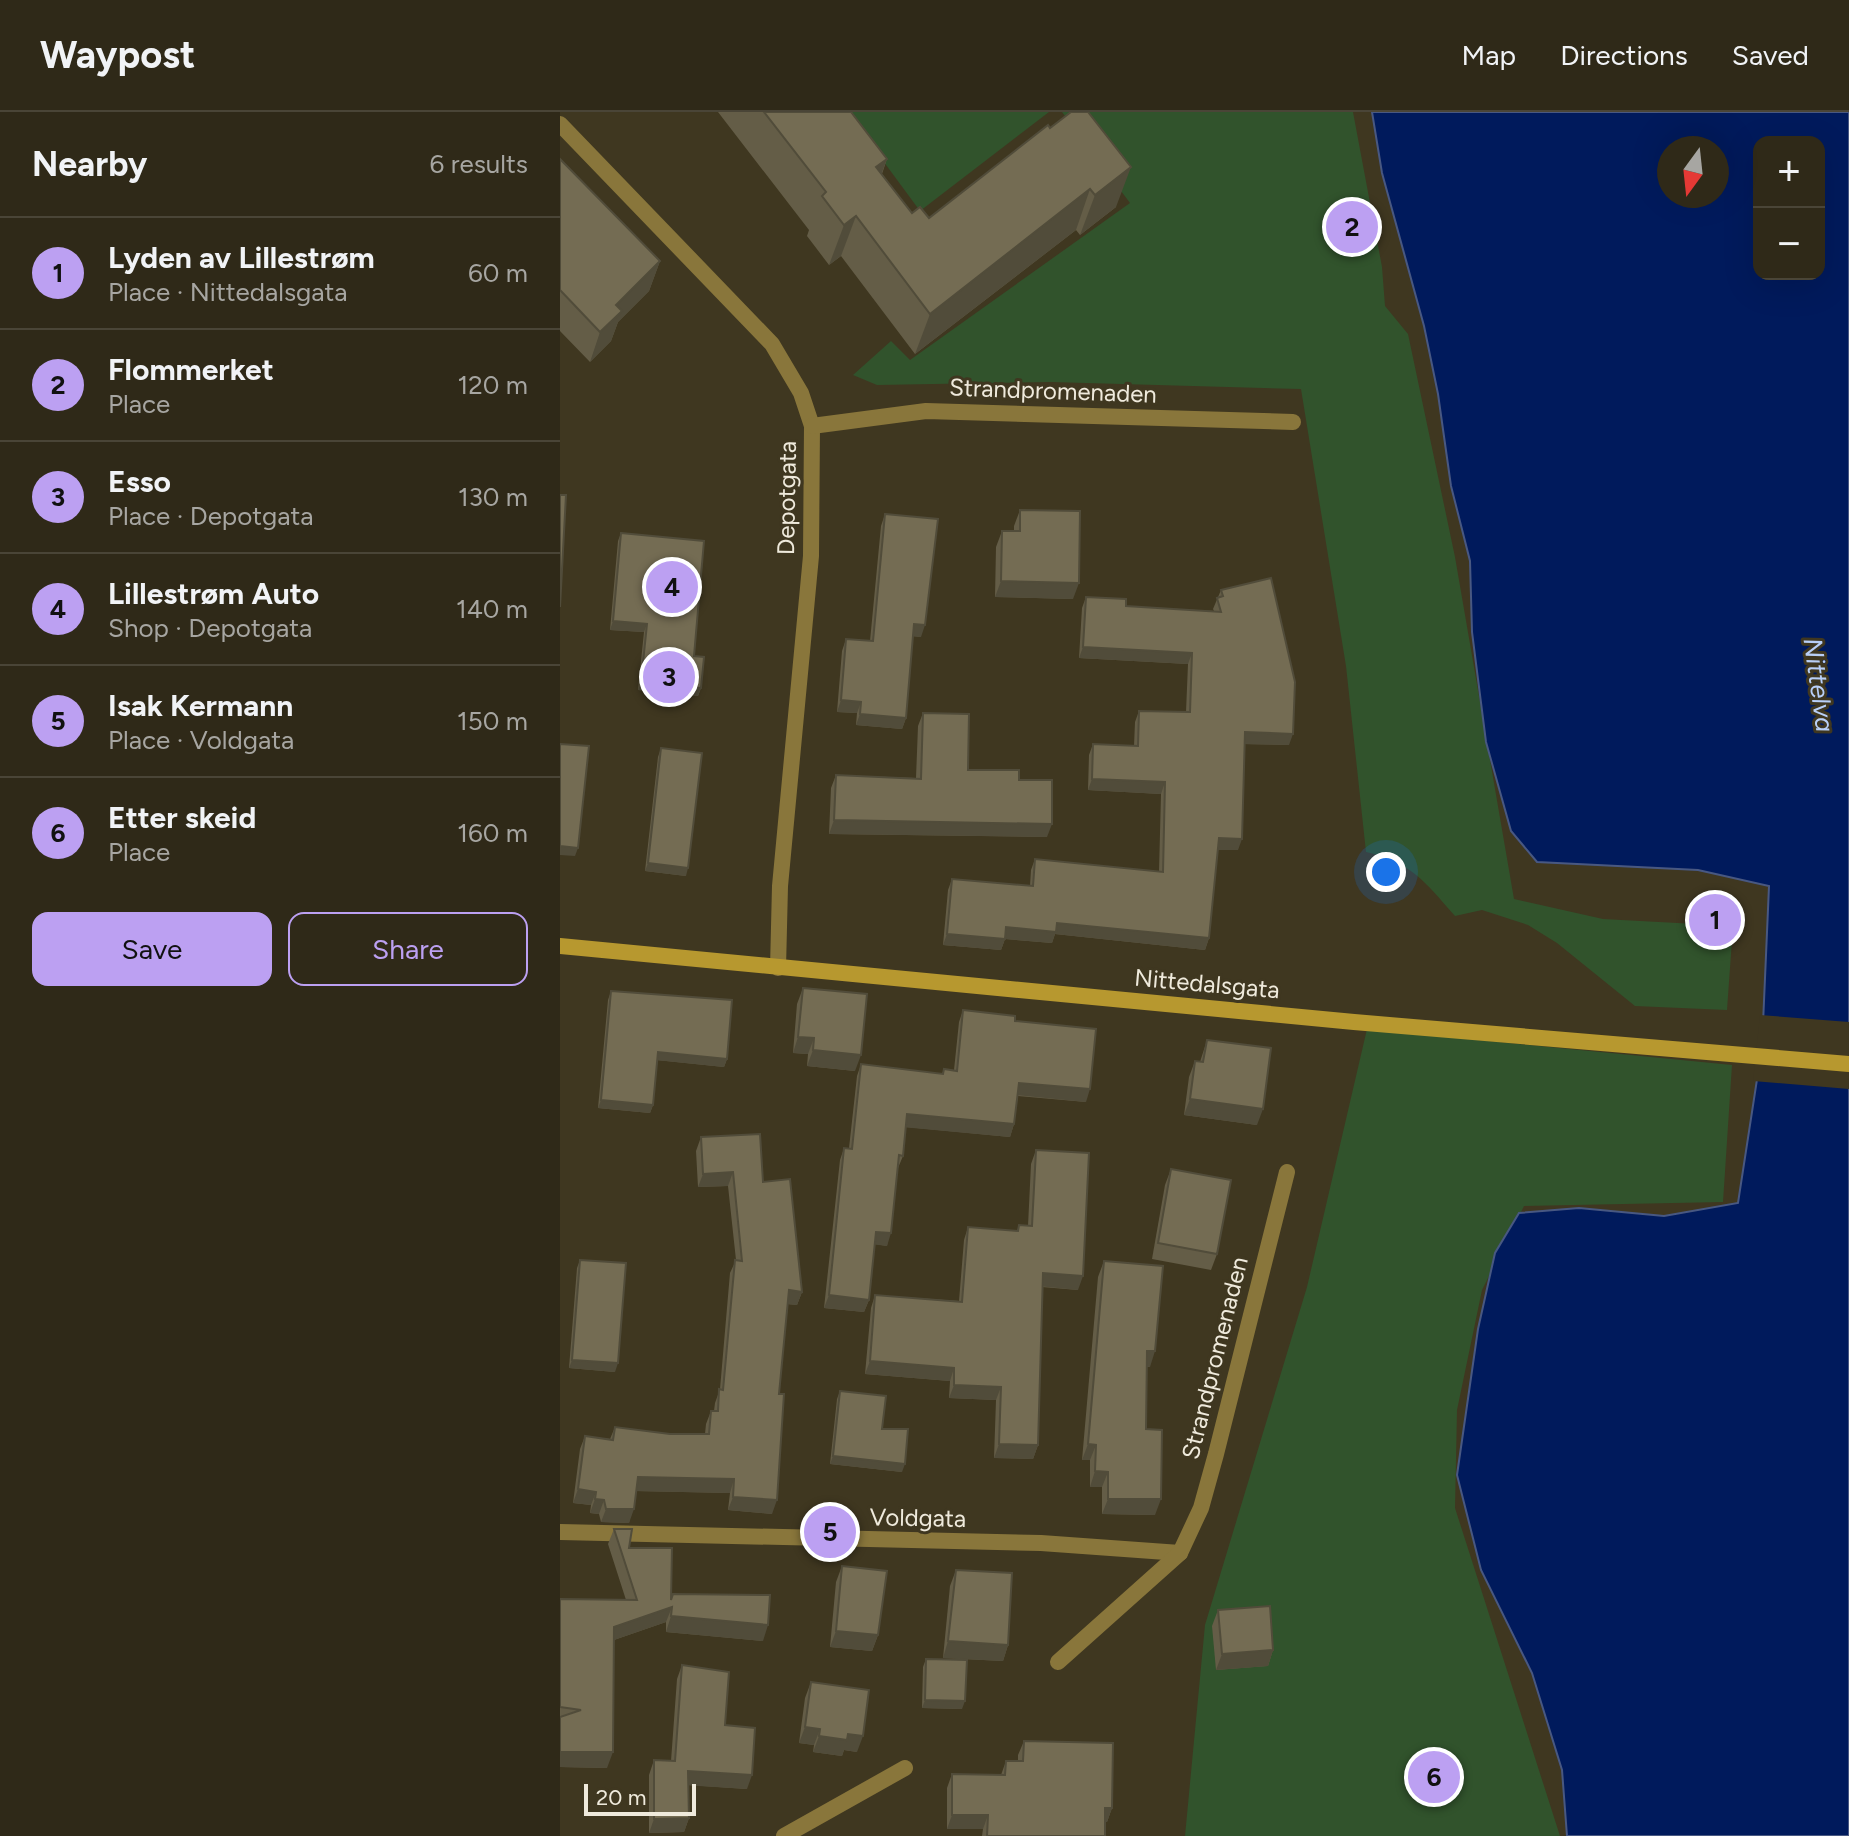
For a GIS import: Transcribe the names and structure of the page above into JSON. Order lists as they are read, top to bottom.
{
  "streets": {
    "main road": ["Nittedalsgata"],
    "street": ["Strandpromenaden", "Depotgata", "Voldgata"]
  },
  "crossings": [
    ["Strandpromenaden", "Depotgata"],
    ["Strandpromenaden", "Voldgata"],
    ["Depotgata", "Nittedalsgata"]
  ],
  "water": ["Nittelva"],
  "scale_bar": "20 m",
  "north": "bottom",
  "page": {
    "header": "Waypost",
    "nav": ["Map", "Directions", "Saved"],
    "heading": ["Nearby", "6 results"],
    "map_buttons": ["+", "−"],
    "pins": [
      "2",
      "4",
      "3",
      "1",
      "5",
      "6"
    ],
    "list": [
      {
        "mark": "1",
        "name": "Lyden av Lillestrøm",
        "note": "Place · Nittedalsgata",
        "value": "60 m"
      },
      {
        "mark": "2",
        "name": "Flommerket",
        "note": "Place",
        "value": "120 m"
      },
      {
        "mark": "3",
        "name": "Esso",
        "note": "Place · Depotgata",
        "value": "130 m"
      },
      {
        "mark": "4",
        "name": "Lillestrøm Auto",
        "note": "Shop · Depotgata",
        "value": "140 m"
      },
      {
        "mark": "5",
        "name": "Isak Kermann",
        "note": "Place · Voldgata",
        "value": "150 m"
      },
      {
        "mark": "6",
        "name": "Etter skeid",
        "note": "Place",
        "value": "160 m"
      }
    ],
    "buttons": ["Save", "Share"],
    "scale": "20 m"
  }
}
